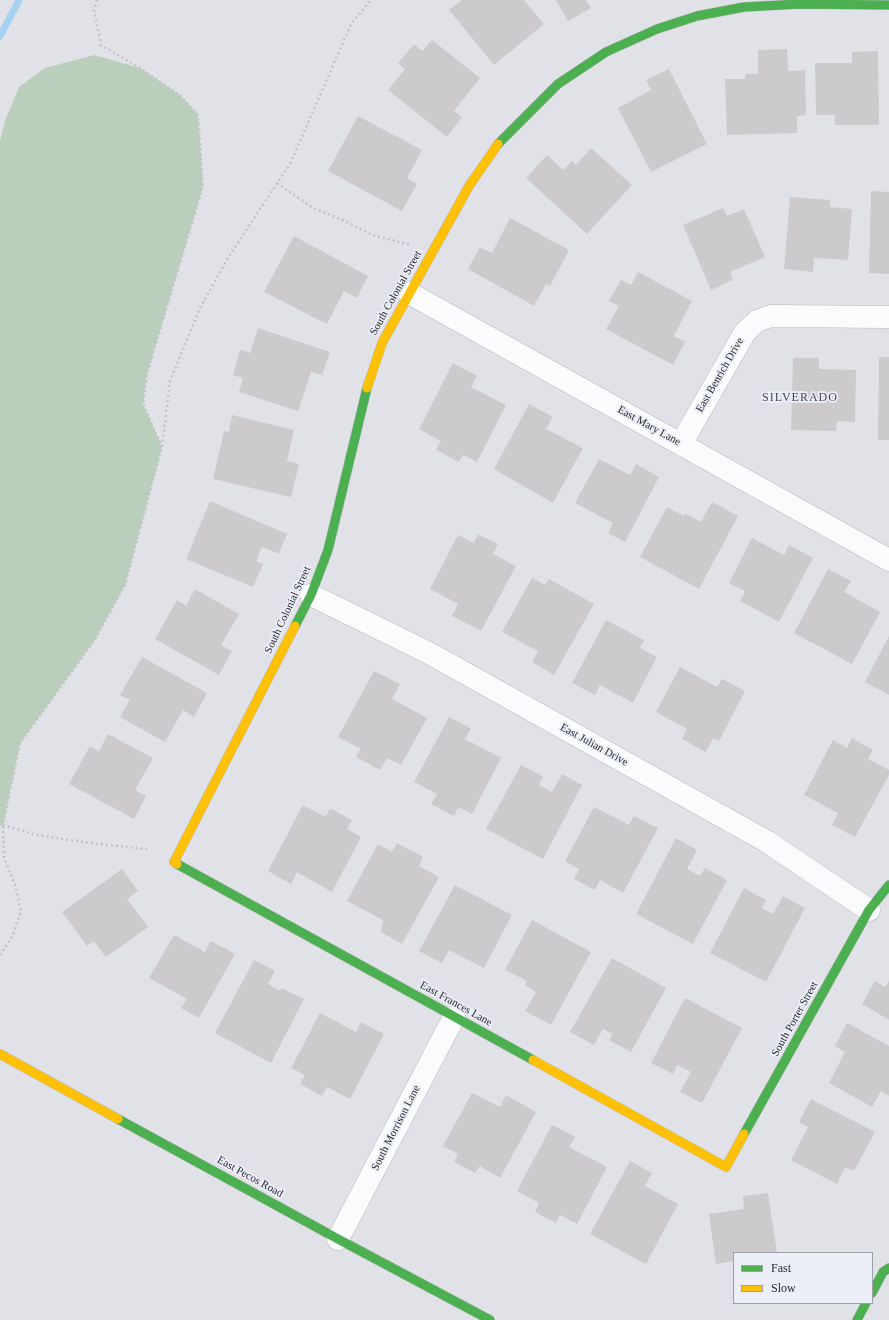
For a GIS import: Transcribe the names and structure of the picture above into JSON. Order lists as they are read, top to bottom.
{
  "streets": {
    "street": [
      "South Colonial Street",
      "East Benrich Drive",
      "East Mary Lane",
      "East Julian Drive",
      "East Frances Lane",
      "South Porter Street",
      "South Morrison Lane",
      "East Pecos Road"
    ]
  },
  "crossings": [
    ["South Colonial Street", "East Mary Lane"],
    ["South Colonial Street", "East Julian Drive"],
    ["South Colonial Street", "East Frances Lane"],
    ["East Benrich Drive", "East Mary Lane"],
    ["East Julian Drive", "South Porter Street"],
    ["East Frances Lane", "South Porter Street"],
    ["East Frances Lane", "South Morrison Lane"],
    ["South Morrison Lane", "East Pecos Road"]
  ],
  "districts": ["SILVERADO"],
  "legend": ["Fast", "Slow"]
}
